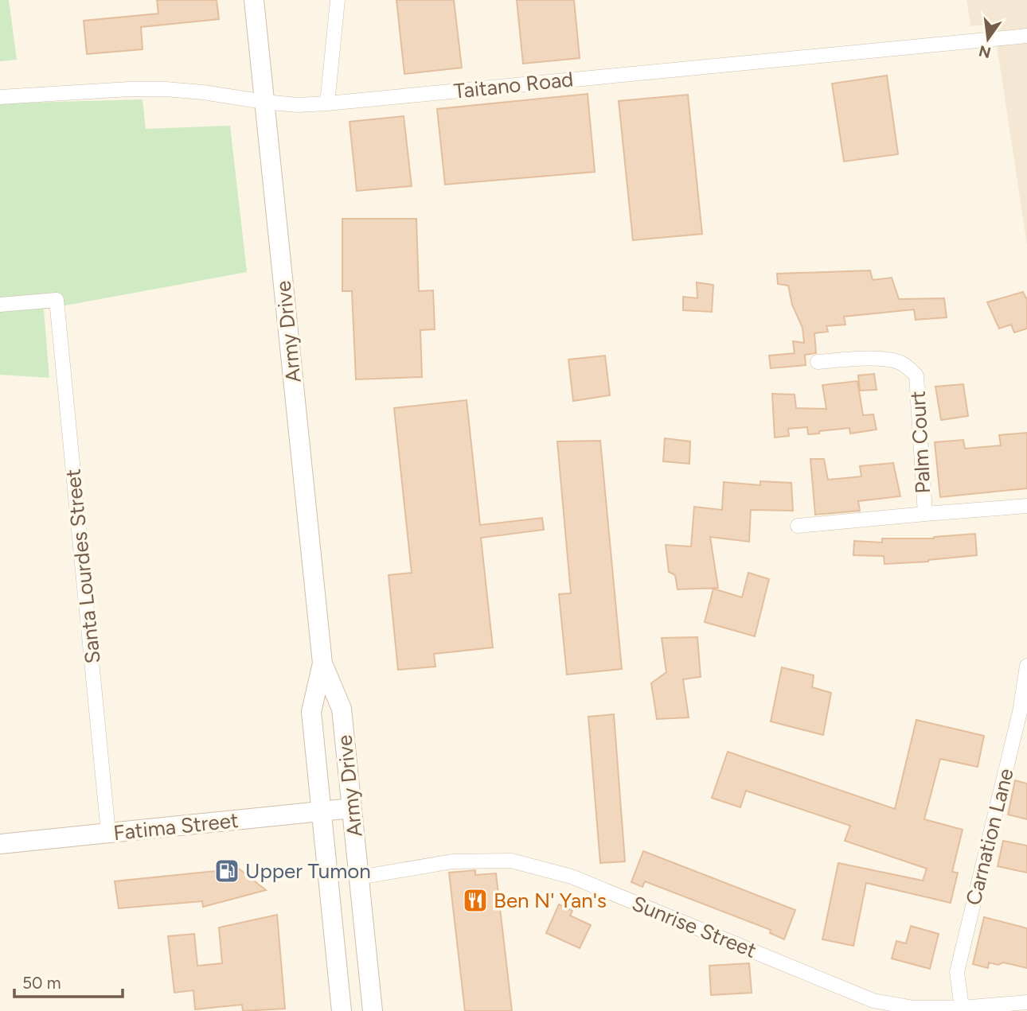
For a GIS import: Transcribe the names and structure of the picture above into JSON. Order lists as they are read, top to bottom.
{
  "streets": {
    "main road": ["Army Drive", "Fatima Street"],
    "street": [
      "Taitano Road",
      "Palm Court",
      "Santa Lourdes Street",
      "Carnation Lane",
      "Sunrise Street"
    ]
  },
  "crossings": [
    ["Taitano Road", "Army Drive"],
    ["Army Drive", "Fatima Street"],
    ["Army Drive", "Sunrise Street"],
    ["Santa Lourdes Street", "Fatima Street"],
    ["Carnation Lane", "Sunrise Street"]
  ],
  "places": {
    "fuel station": ["Upper Tumon"],
    "restaurant": ["Ben N' Yan's"]
  },
  "scale_bar": "50 m",
  "north": "bottom"
}
